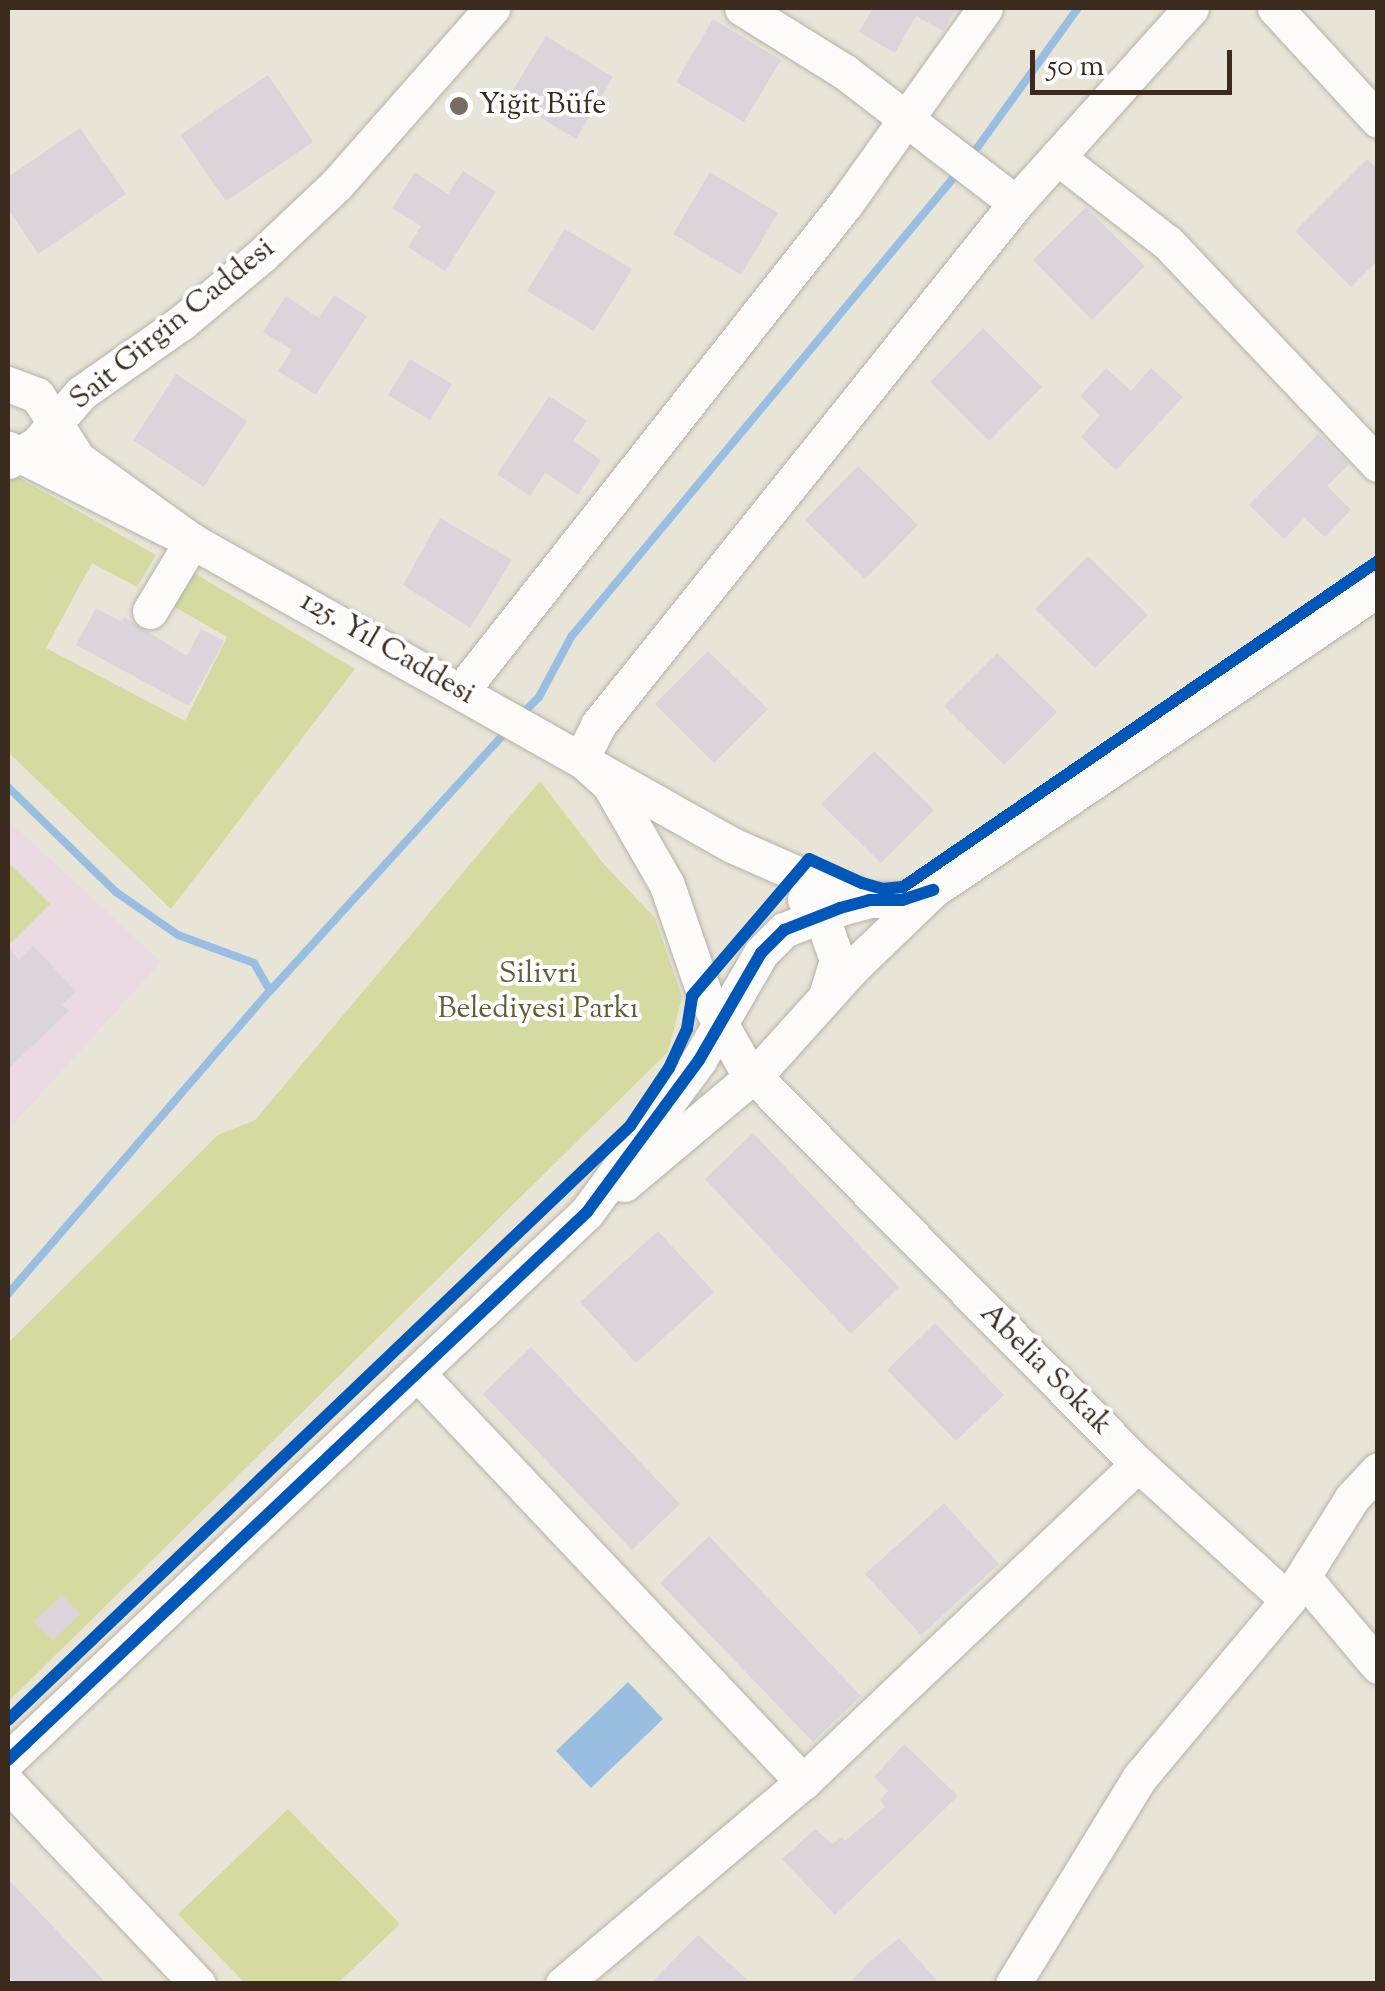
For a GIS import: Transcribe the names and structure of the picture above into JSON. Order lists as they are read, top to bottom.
{
  "streets": {
    "street": ["Sait Girgin Caddesi", "125. Yıl Caddesi", "Abelia Sokak"]
  },
  "crossings": [
    ["Sait Girgin Caddesi", "125. Yıl Caddesi"]
  ],
  "parks": ["Silivri Belediyesi Parkı"],
  "places": ["Yiğit Büfe"],
  "scale_bar": "50 m"
}
